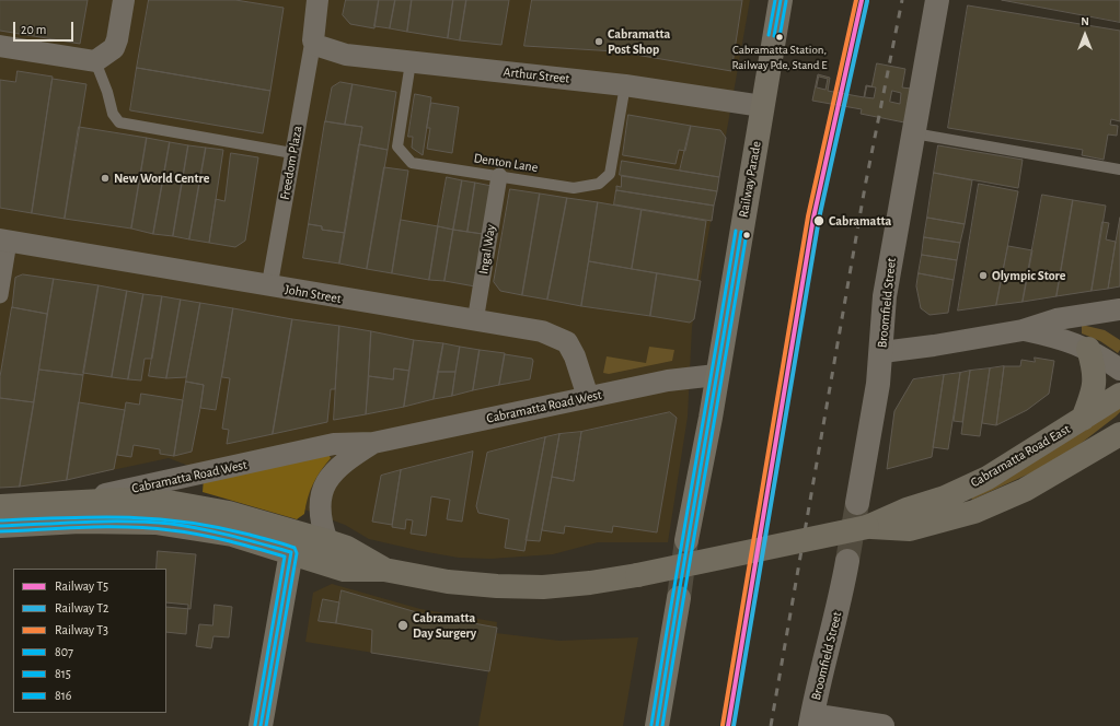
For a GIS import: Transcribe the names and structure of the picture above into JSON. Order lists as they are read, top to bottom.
{
  "streets": {
    "main road": ["Railway Parade", "Cabramatta Road West", "Cabramatta Road East"],
    "street": [
      "Arthur Street",
      "Freedom Plaza",
      "Ingal Way",
      "John Street",
      "Broomfield Street"
    ],
    "lane": ["Denton Lane"]
  },
  "crossings": [
    ["Arthur Street", "Freedom Plaza"],
    ["Arthur Street", "Denton Lane"],
    ["Arthur Street", "Railway Parade"],
    ["Freedom Plaza", "John Street"],
    ["Denton Lane", "Ingal Way"],
    ["Railway Parade", "Cabramatta Road West"],
    ["Ingal Way", "John Street"],
    ["John Street", "Cabramatta Road West"],
    ["Cabramatta Road West", "Cabramatta Road East"]
  ],
  "places": [
    "Cabramatta Station, Railway Pde, Stand E",
    "Cabramatta Post Shop",
    "New World Centre",
    "Cabramatta",
    "Olympic Store",
    "Cabramatta Day Surgery"
  ],
  "lines": [
    "rail line T5",
    "rail line T3",
    "transit line 807",
    "transit line 816",
    "rail line T2",
    "transit line 815"
  ],
  "legend": [
    "Railway T5",
    "Railway T2",
    "Railway T3",
    "807",
    "815",
    "816"
  ],
  "scale_bar": "20 m",
  "north": "top"
}
